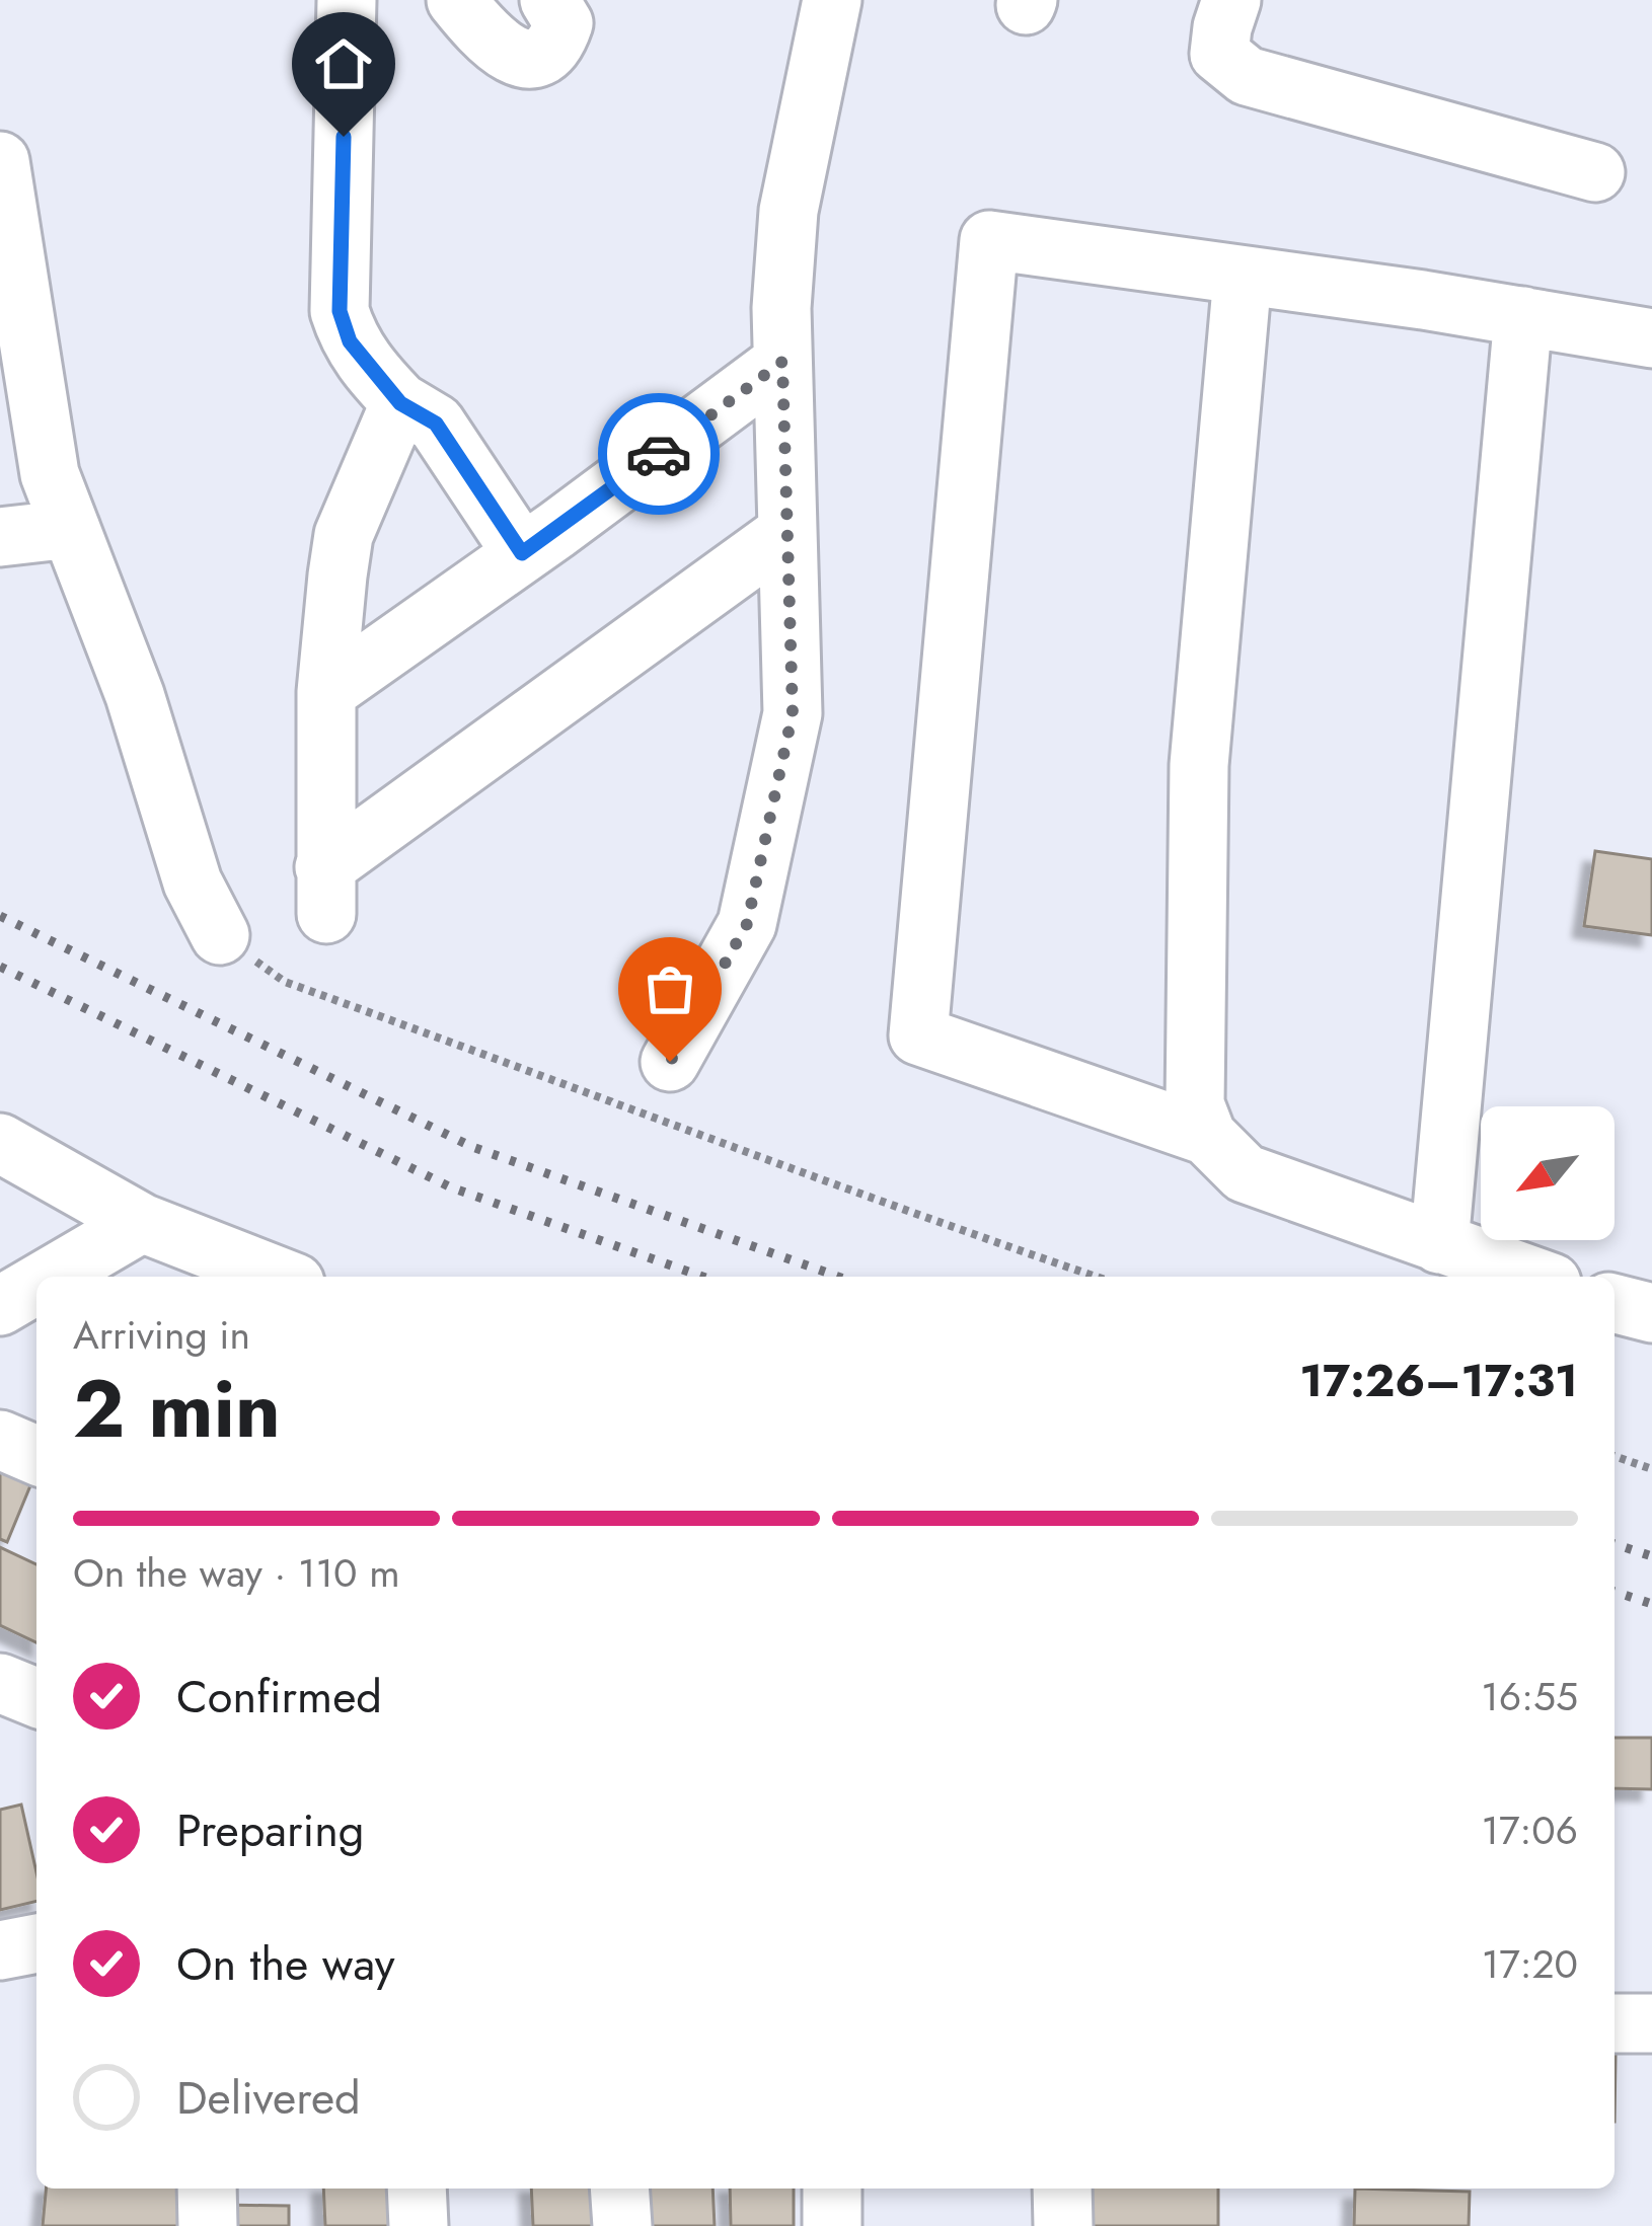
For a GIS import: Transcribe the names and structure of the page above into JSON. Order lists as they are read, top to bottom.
{
  "north": "bottom left",
  "page": {
    "heading": ["2 min", "Arriving in", "17:26–17:31"],
    "bar": "On the way · 110 m",
    "list": [
      ["Confirmed", "16:55"],
      ["Preparing", "17:06"],
      ["On the way", "17:20"],
      "Delivered"
    ]
  }
}
